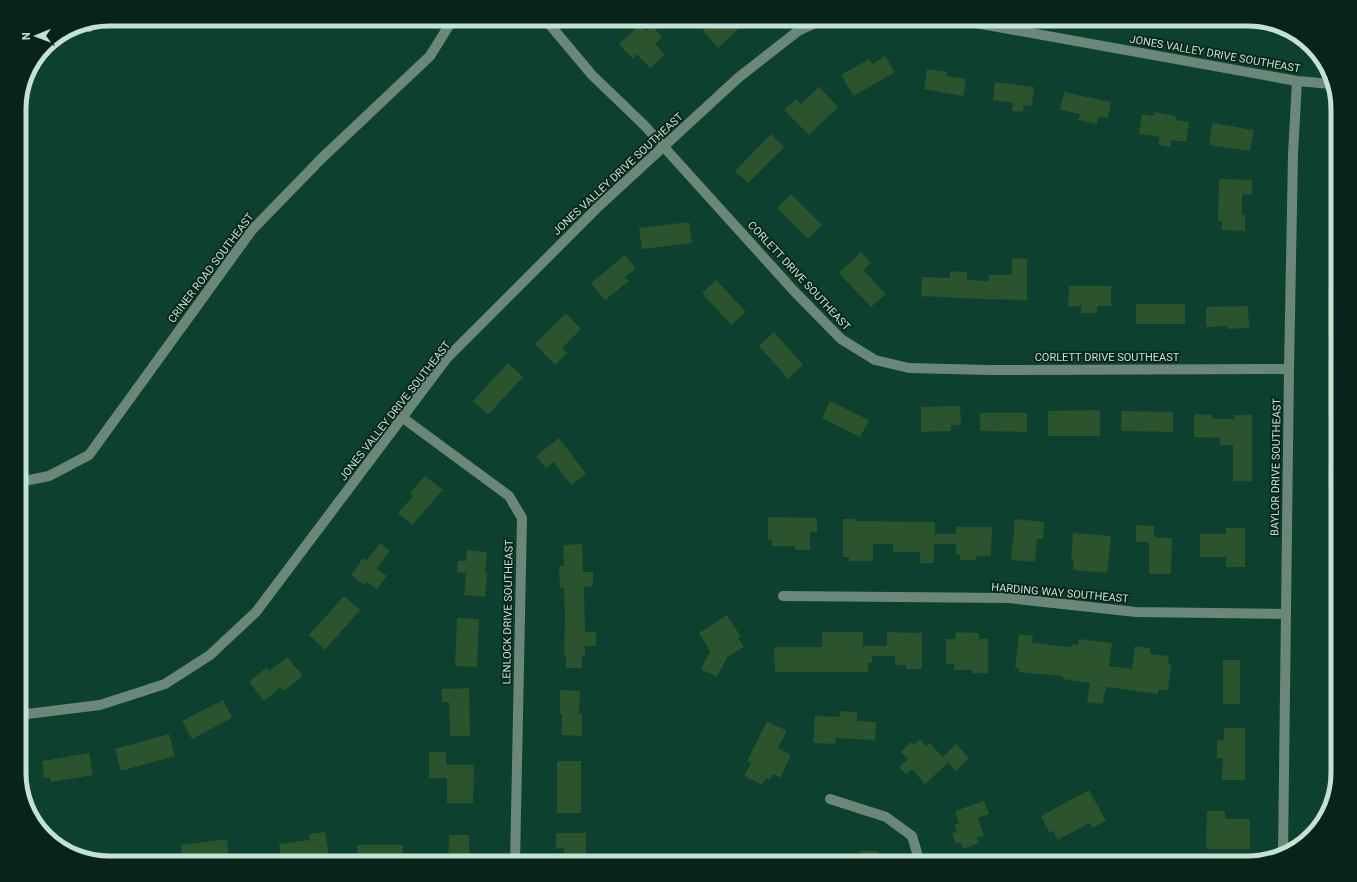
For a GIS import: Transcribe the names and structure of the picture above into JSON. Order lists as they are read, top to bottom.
{
  "streets": {
    "street": [
      "JONES VALLEY DRIVE SOUTHEAST",
      "CRINER ROAD SOUTHEAST",
      "CORLETT DRIVE SOUTHEAST",
      "BAYLOR DRIVE SOUTHEAST",
      "HARDING WAY SOUTHEAST",
      "LENLOCK DRIVE SOUTHEAST"
    ]
  },
  "crossings": [
    ["JONES VALLEY DRIVE SOUTHEAST", "CORLETT DRIVE SOUTHEAST"],
    ["JONES VALLEY DRIVE SOUTHEAST", "BAYLOR DRIVE SOUTHEAST"],
    ["JONES VALLEY DRIVE SOUTHEAST", "LENLOCK DRIVE SOUTHEAST"],
    ["CORLETT DRIVE SOUTHEAST", "BAYLOR DRIVE SOUTHEAST"],
    ["BAYLOR DRIVE SOUTHEAST", "HARDING WAY SOUTHEAST"]
  ],
  "north": "left"
}
